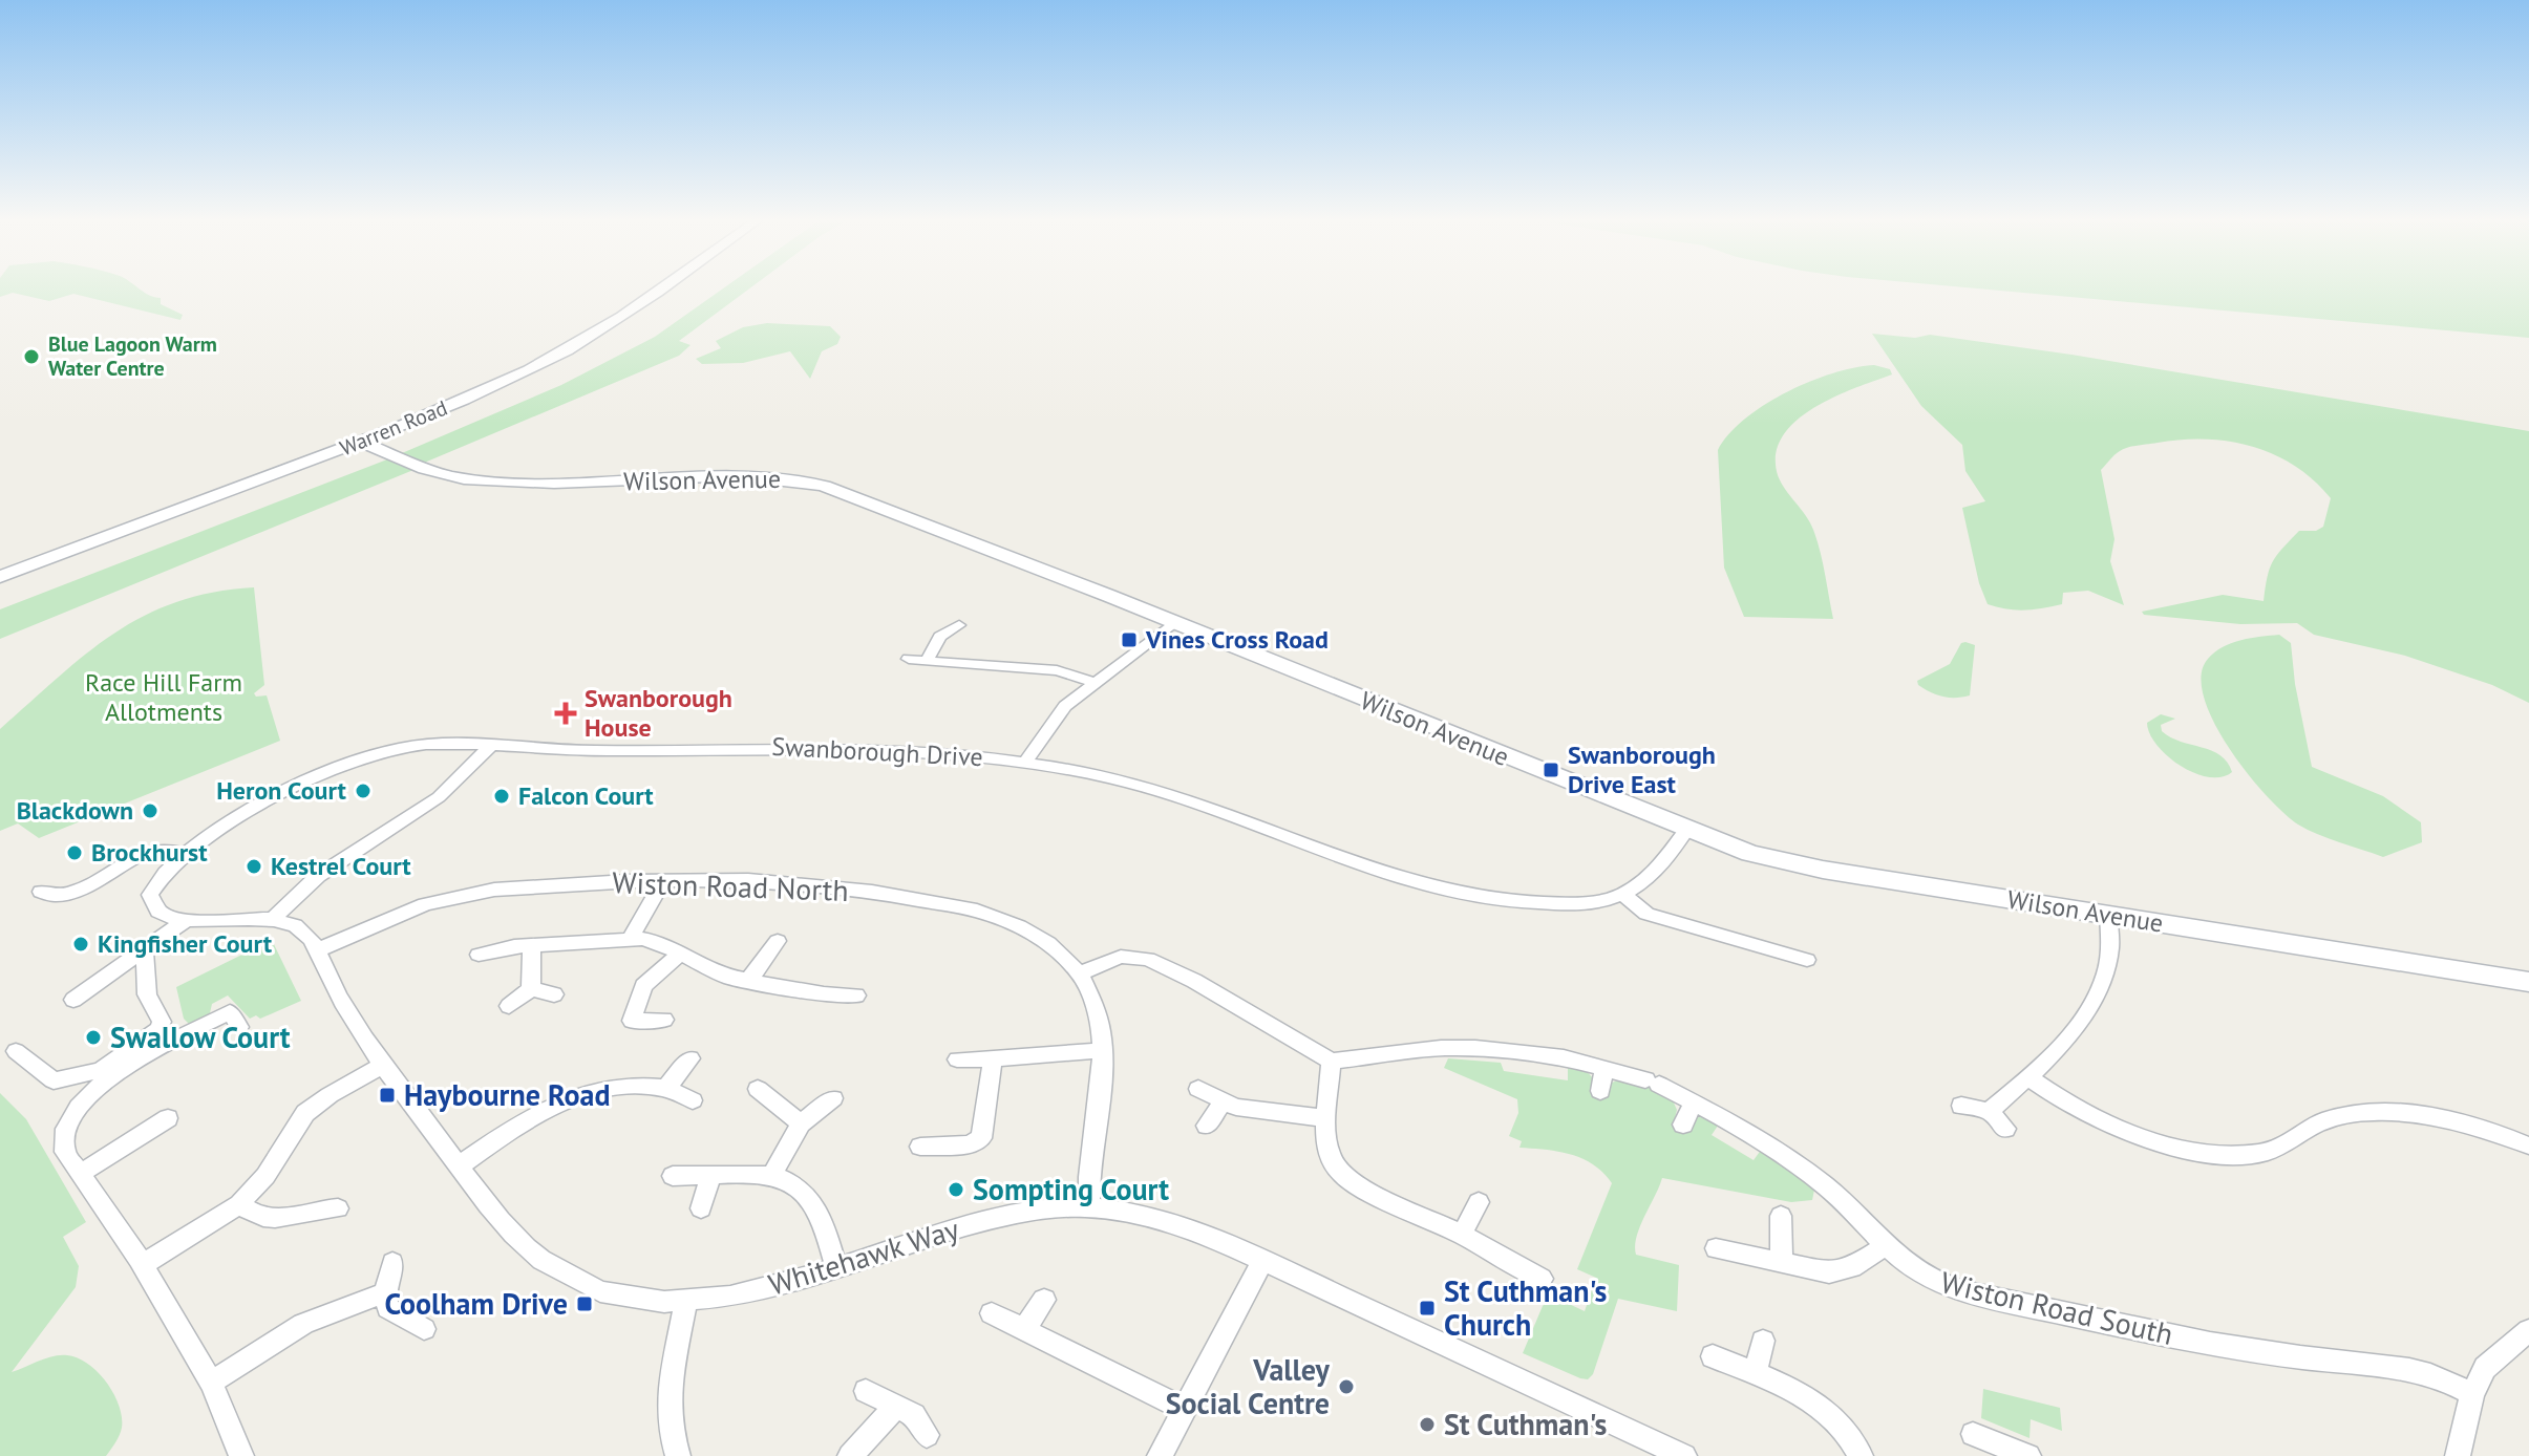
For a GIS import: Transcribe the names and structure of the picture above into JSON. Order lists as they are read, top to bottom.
{
  "streets": {
    "street": [
      "Warren Road",
      "Wilson Avenue",
      "Swanborough Drive",
      "Wiston Road North",
      "Whitehawk Way",
      "Wiston Road South"
    ]
  },
  "crossings": [
    ["Warren Road", "Wilson Avenue"],
    ["Wilson Avenue", "Swanborough Drive"],
    ["Wiston Road North", "Whitehawk Way"]
  ],
  "parks": ["Race Hill Farm Allotments"],
  "places": {
    "other": [
      "Blue Lagoon Warm Water Centre",
      "Heron Court",
      "Falcon Court",
      "Blackdown",
      "Brockhurst",
      "Kestrel Court",
      "Kingfisher Court",
      "Swallow Court",
      "Sompting Court",
      "Valley Social Centre",
      "St Cuthman's"
    ],
    "transit": [
      "Vines Cross Road",
      "Swanborough Drive East",
      "Haybourne Road",
      "Coolham Drive",
      "St Cuthman's Church"
    ],
    "health": ["Swanborough House"]
  }
}
